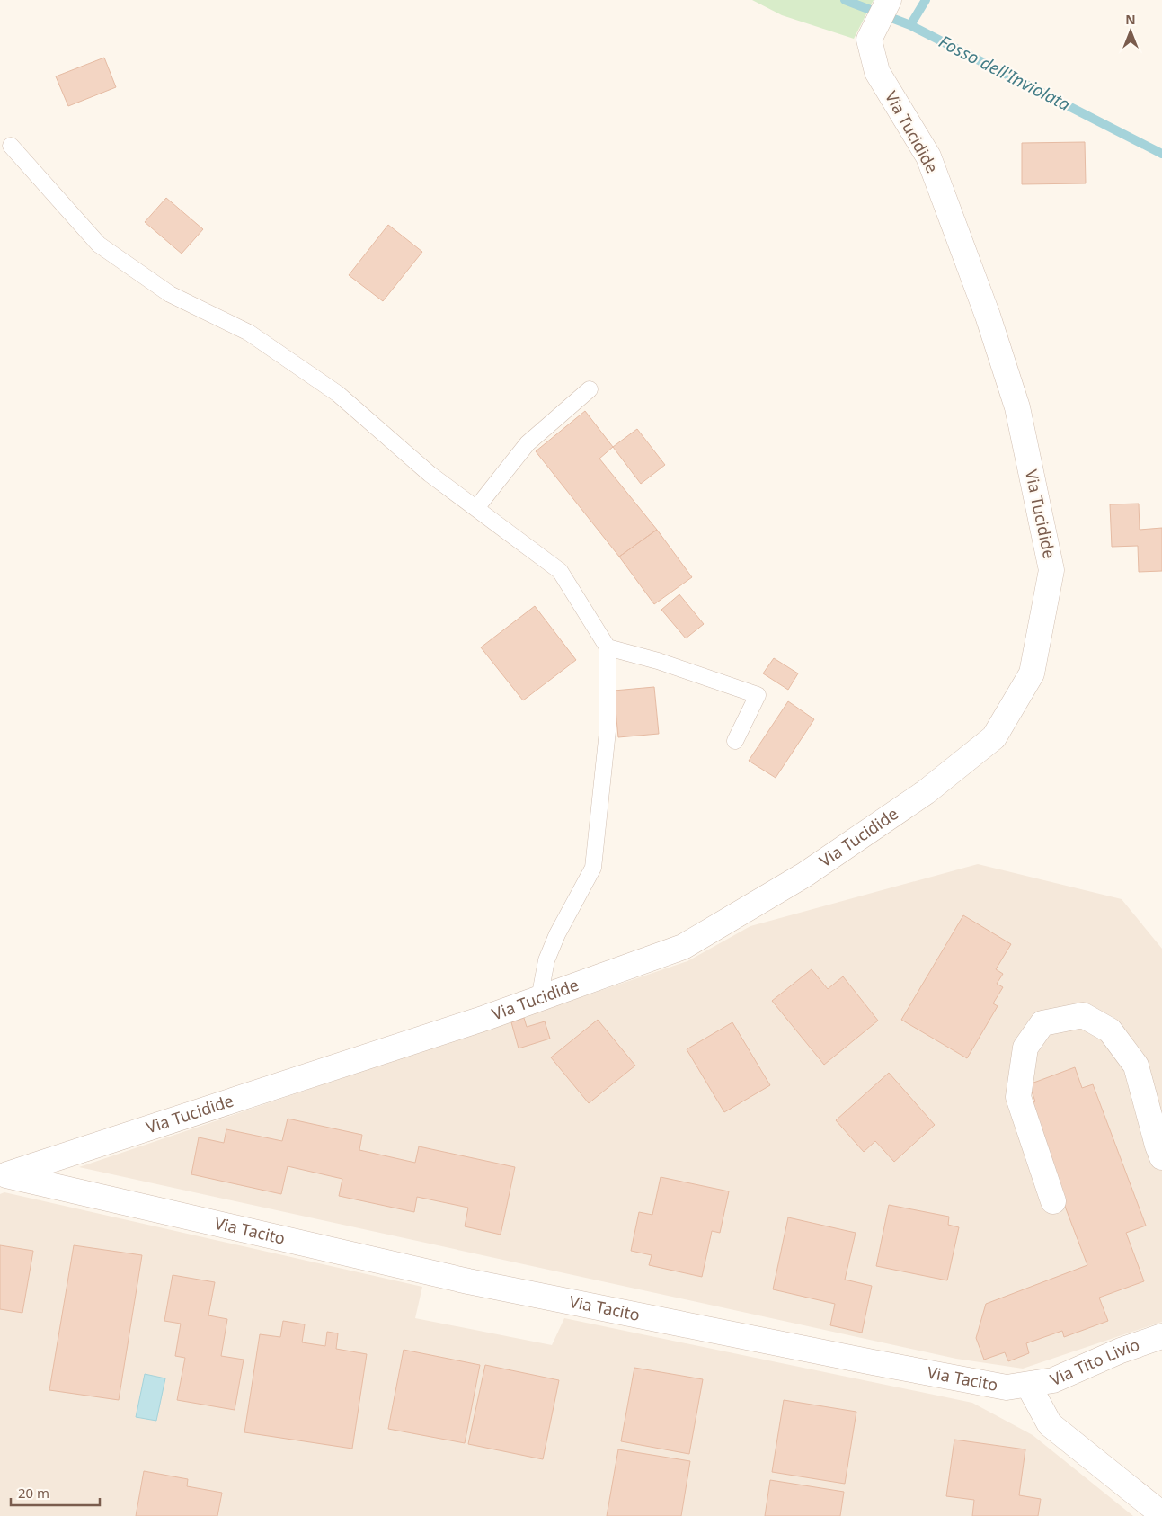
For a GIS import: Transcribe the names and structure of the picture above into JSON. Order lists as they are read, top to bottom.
{
  "streets": {
    "street": ["Via Tucidide", "Via Tacito", "Via Tito Livio"]
  },
  "crossings": [
    ["Via Tucidide", "Via Tacito"],
    ["Via Tacito", "Via Tito Livio"]
  ],
  "water": ["Fosso dell'Inviolata"],
  "scale_bar": "20 m",
  "north": "top"
}
